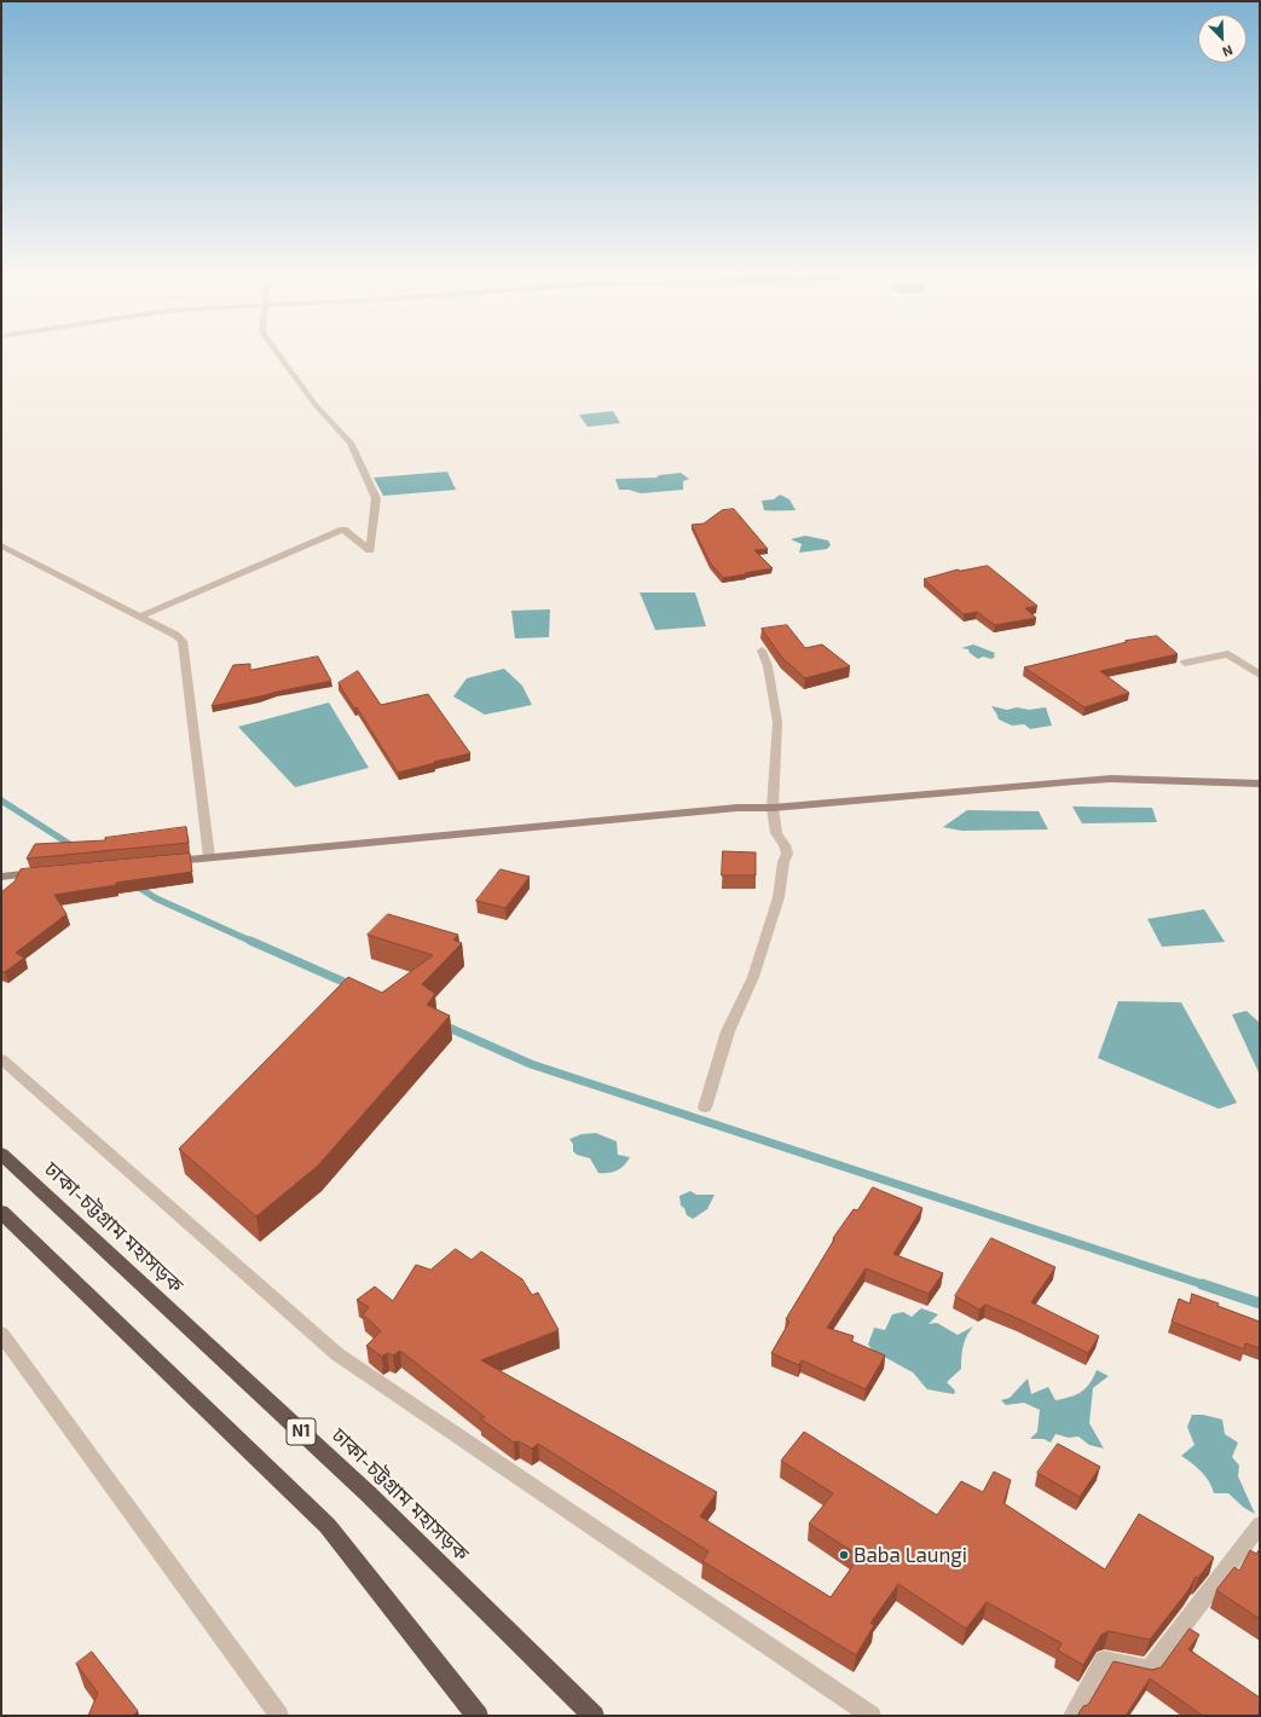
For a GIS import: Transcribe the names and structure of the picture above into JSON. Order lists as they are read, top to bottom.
{
  "streets": {
    "highway": ["ঢাকা-চট্টগ্রাম মহাসড়ক", "N1"]
  },
  "places": ["Baba Laungi"],
  "north": "bottom right"
}
